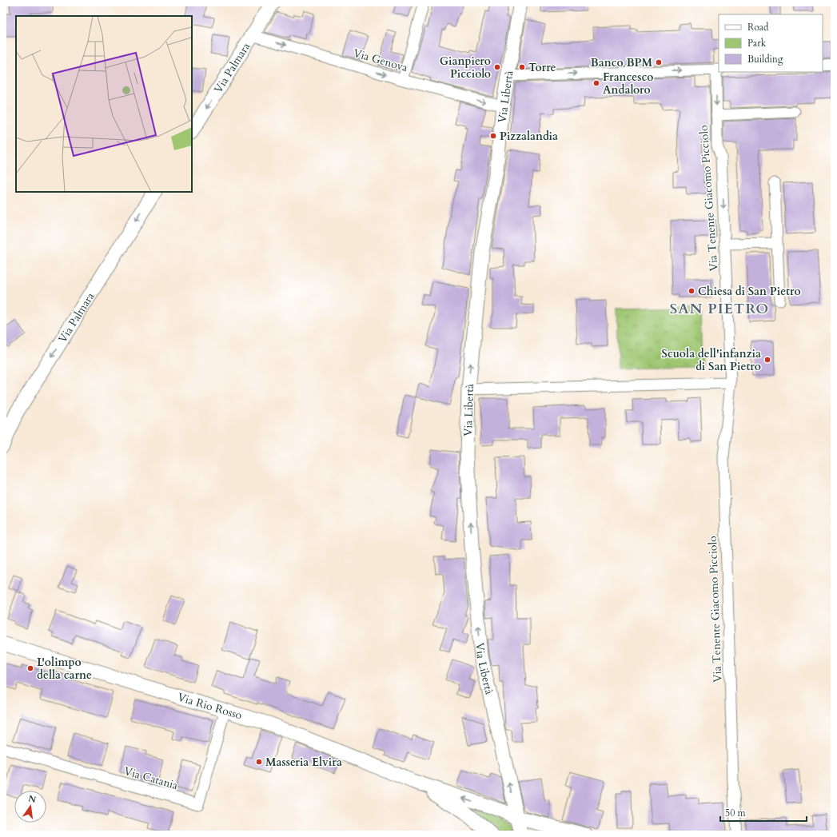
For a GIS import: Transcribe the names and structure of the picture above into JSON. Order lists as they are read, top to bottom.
{
  "streets": {
    "street": [
      "Via Genova",
      "Via Palmara",
      "Via Libertà",
      "Via Tenente Giacomo Picciolo",
      "Via Rio Rosso",
      "Via Catania"
    ]
  },
  "crossings": [
    ["Via Genova", "Via Palmara"],
    ["Via Genova", "Via Libertà"],
    ["Via Rio Rosso", "Via Catania"]
  ],
  "one_way": ["Via Genova", "Via Palmara", "Via Libertà"],
  "districts": ["SAN PIETRO"],
  "places": [
    "Banco BPM",
    "Gianpiero Picciolo",
    "Torre",
    "Francesco Andaloro",
    "Pizzalandia",
    "Chiesa di San Pietro",
    "Scuola dell'infanzia di San Pietro",
    "L'olimpo della carne",
    "Masseria Elvira"
  ],
  "legend": ["Road", "Park", "Building"],
  "scale_bar": "50 m",
  "north": "top"
}
